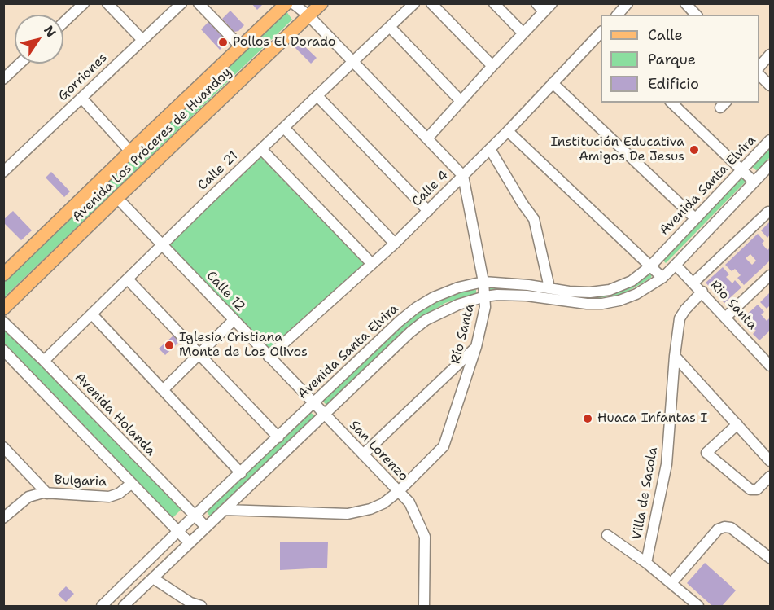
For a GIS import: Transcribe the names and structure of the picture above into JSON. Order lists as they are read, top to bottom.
{
  "streets": {
    "main road": ["Avenida Los Próceres de Huandoy"],
    "street": [
      "Gorriones",
      "Calle 21",
      "Avenida Santa Elvira",
      "Calle 4",
      "Calle 12",
      "Rio Santa",
      "Río Santa",
      "Avenida Holanda",
      "San Lorenzo",
      "Bulgaria",
      "Villa de Sacola"
    ]
  },
  "crossings": [
    ["Avenida Los Próceres de Huandoy", "Calle 12"],
    ["Calle 21", "Calle 12"],
    ["Calle 21", "Avenida Holanda"],
    ["Avenida Santa Elvira", "Calle 12"],
    ["Avenida Santa Elvira", "Rio Santa"],
    ["Avenida Santa Elvira", "Río Santa"],
    ["Avenida Santa Elvira", "Avenida Holanda"],
    ["Avenida Santa Elvira", "San Lorenzo"],
    ["Calle 4", "Calle 12"],
    ["Calle 4", "Río Santa"],
    ["Calle 12", "San Lorenzo"],
    ["Rio Santa", "Villa de Sacola"],
    ["Río Santa", "San Lorenzo"]
  ],
  "places": [
    "Pollos El Dorado",
    "Institución Educativa Amigos De Jesus",
    "Iglesia Cristiana Monte de Los Olivos",
    "Huaca Infantas I"
  ],
  "legend": ["Calle", "Parque", "Edificio"],
  "north": "top right"
}
